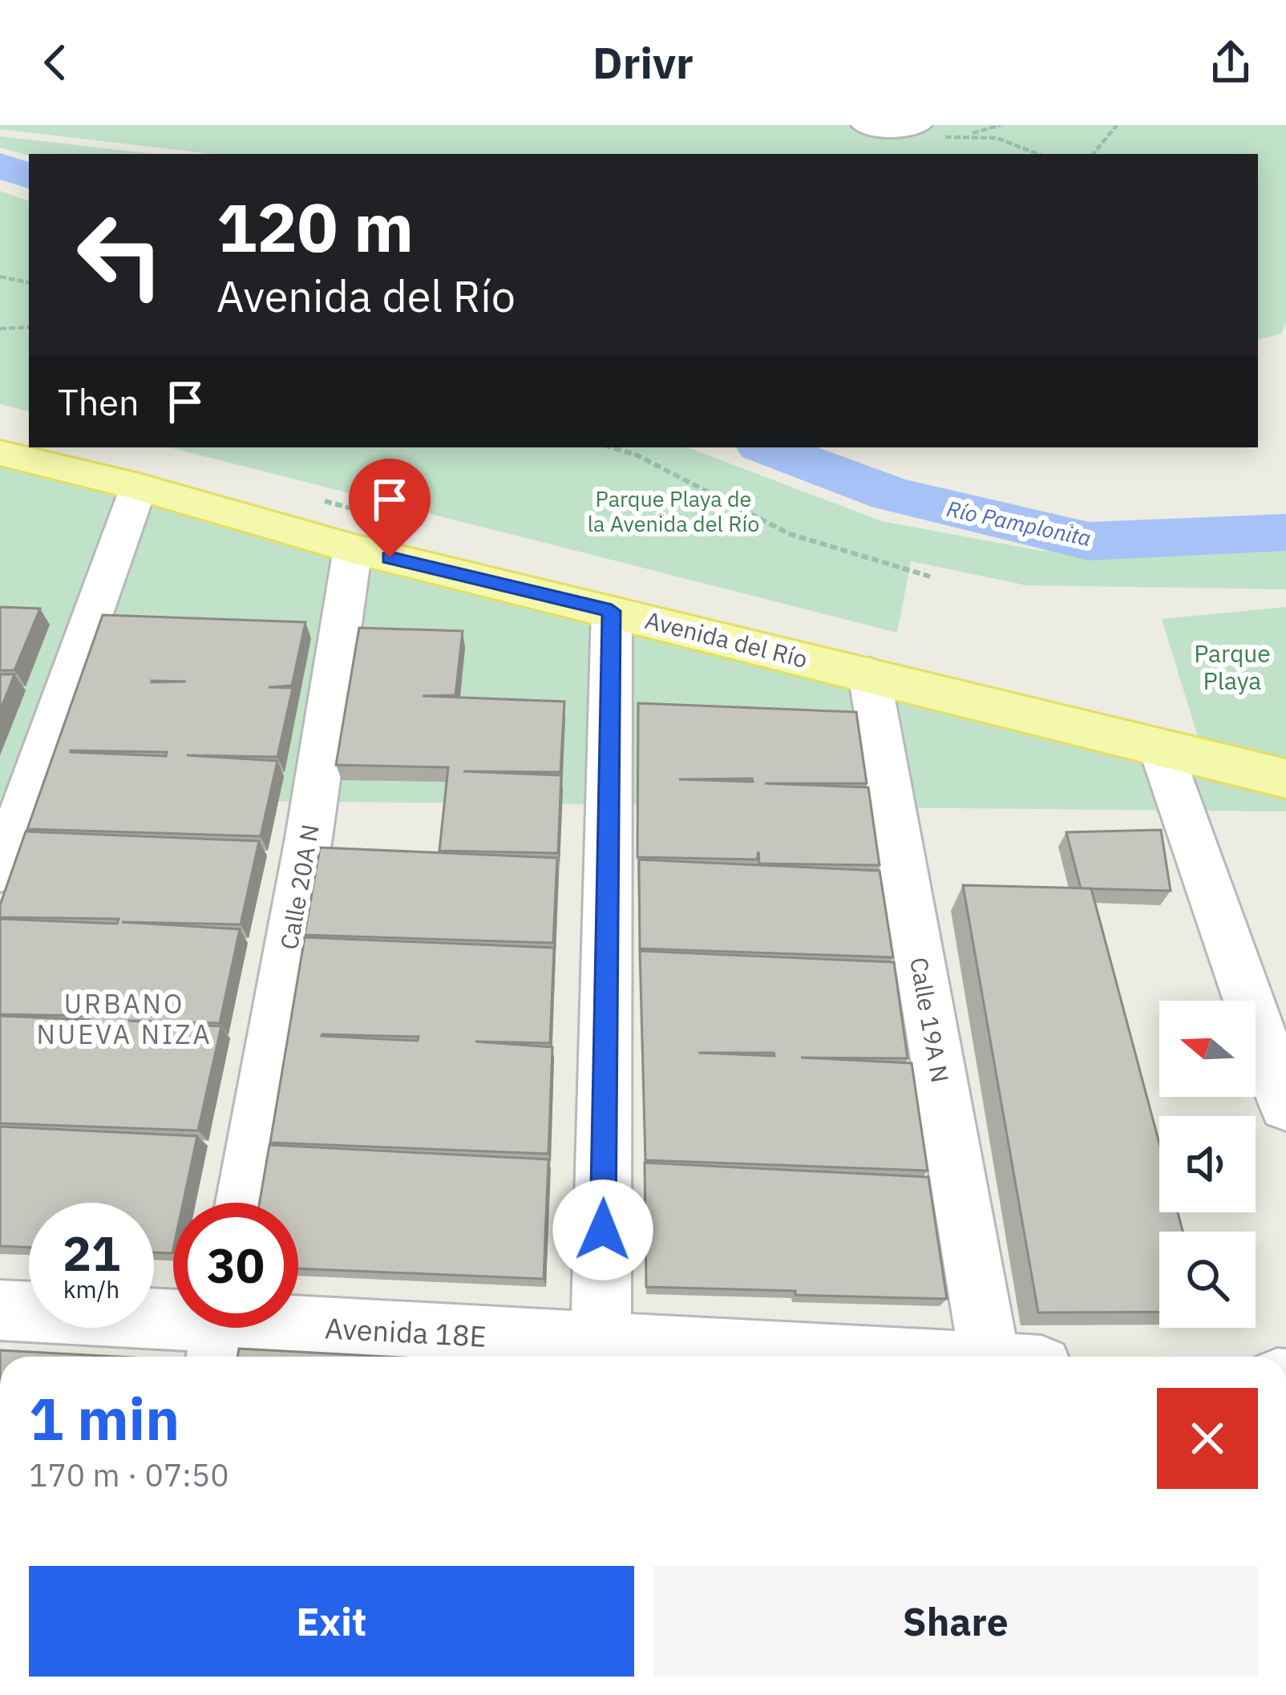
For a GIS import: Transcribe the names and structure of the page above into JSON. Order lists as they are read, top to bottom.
{
  "streets": {
    "main road": ["Avenida del Río"],
    "street": ["Calle 20A N", "Calle 19A N", "Avenida 18E"]
  },
  "crossings": [
    ["Avenida del Río", "Calle 20A N"],
    ["Avenida del Río", "Calle 19A N"]
  ],
  "districts": ["URBANO NUEVA NIZA"],
  "water": ["Río Pamplonita"],
  "parks": ["Parque Playa de la Avenida del Río", "Parque Playa"],
  "north": "left",
  "page": {
    "header": "Drivr",
    "turn": ["120 m", "Avenida del Río"],
    "then": "Then",
    "speed": "21 km/h",
    "limit": "30",
    "heading": ["1 min", "170 m · 07:50"],
    "buttons": ["Exit", "Share"]
  }
}
